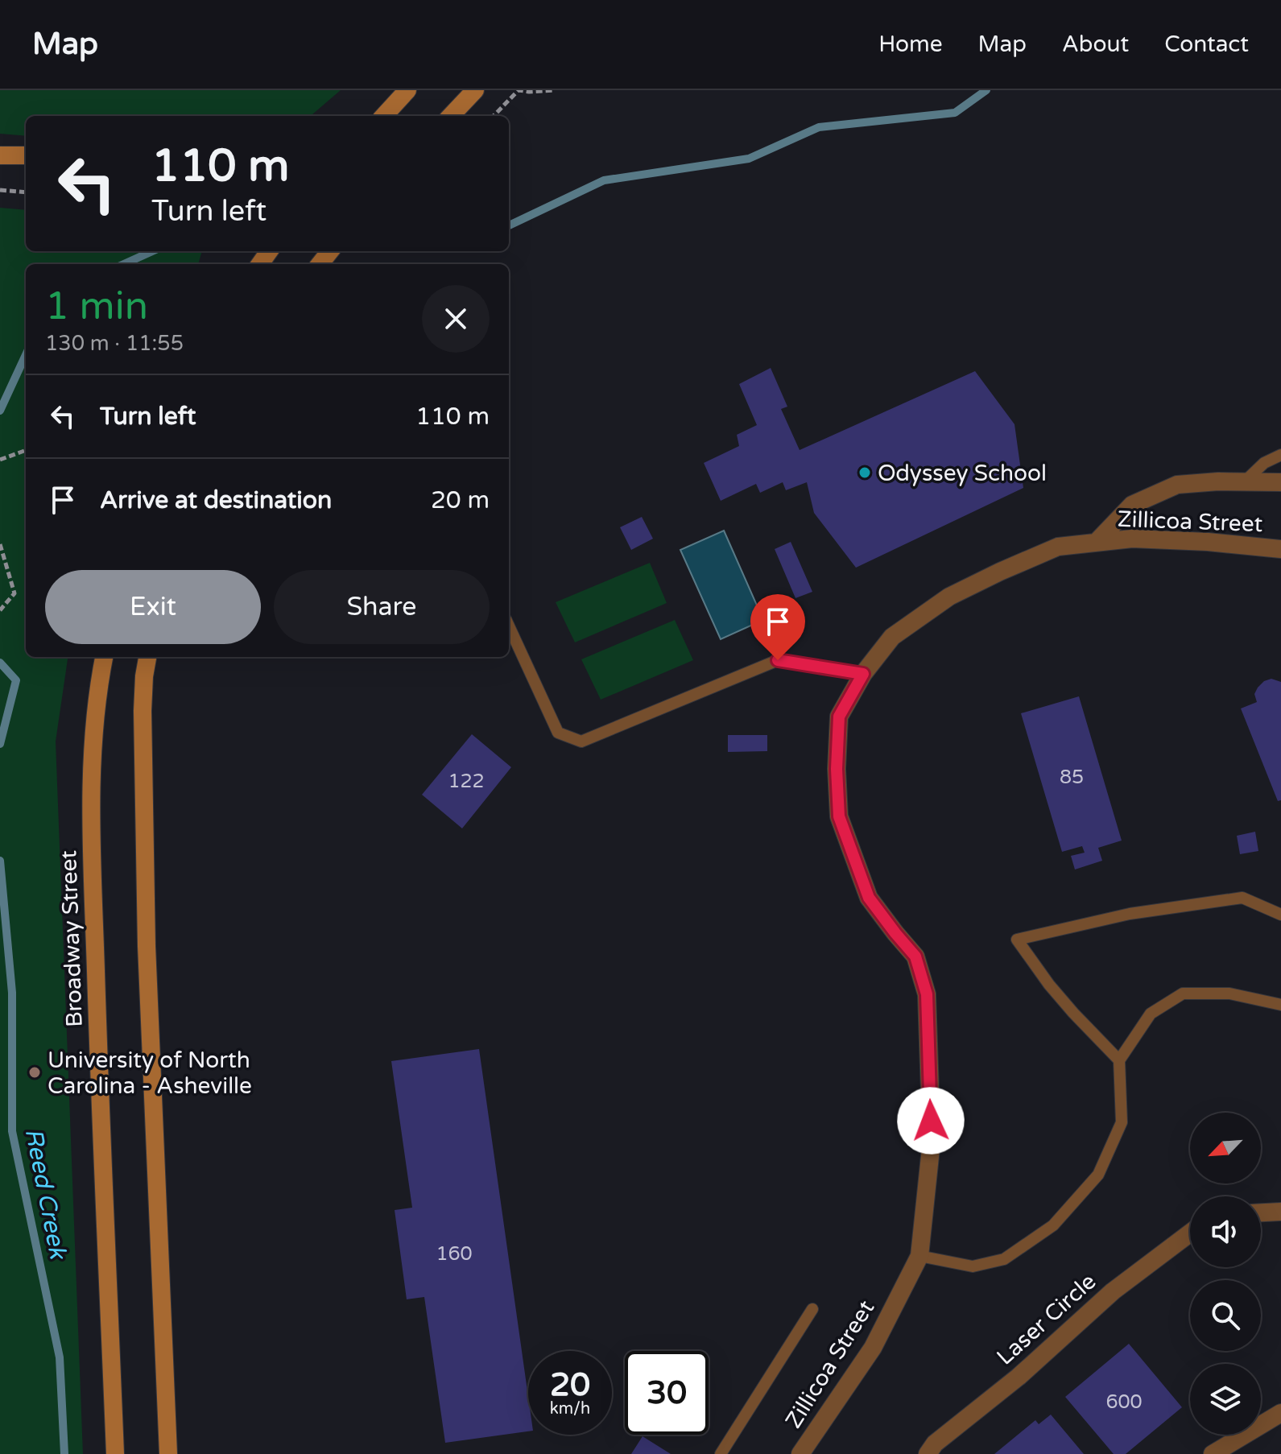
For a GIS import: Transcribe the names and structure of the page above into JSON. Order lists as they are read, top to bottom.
{
  "streets": {
    "main road": ["Broadway Street"],
    "street": ["Zillicoa Street", "Laser Circle"]
  },
  "water": ["Reed Creek"],
  "places": ["Odyssey School", "University of North Carolina - Asheville"],
  "house_numbers": [
    "85",
    "122",
    "160",
    "600"
  ],
  "north": "bottom left",
  "page": {
    "header": "Map",
    "nav": [
      "Home",
      "Map",
      "About",
      "Contact"
    ],
    "turn": ["110 m", "Turn left"],
    "heading": ["1 min", "130 m · 11:55"],
    "list": [
      {
        "name": "Turn left",
        "value": "110 m"
      },
      {
        "name": "Arrive at destination",
        "value": "20 m"
      }
    ],
    "buttons": ["Exit", "Share"],
    "speed": "20 km/h",
    "limit": "30"
  }
}
